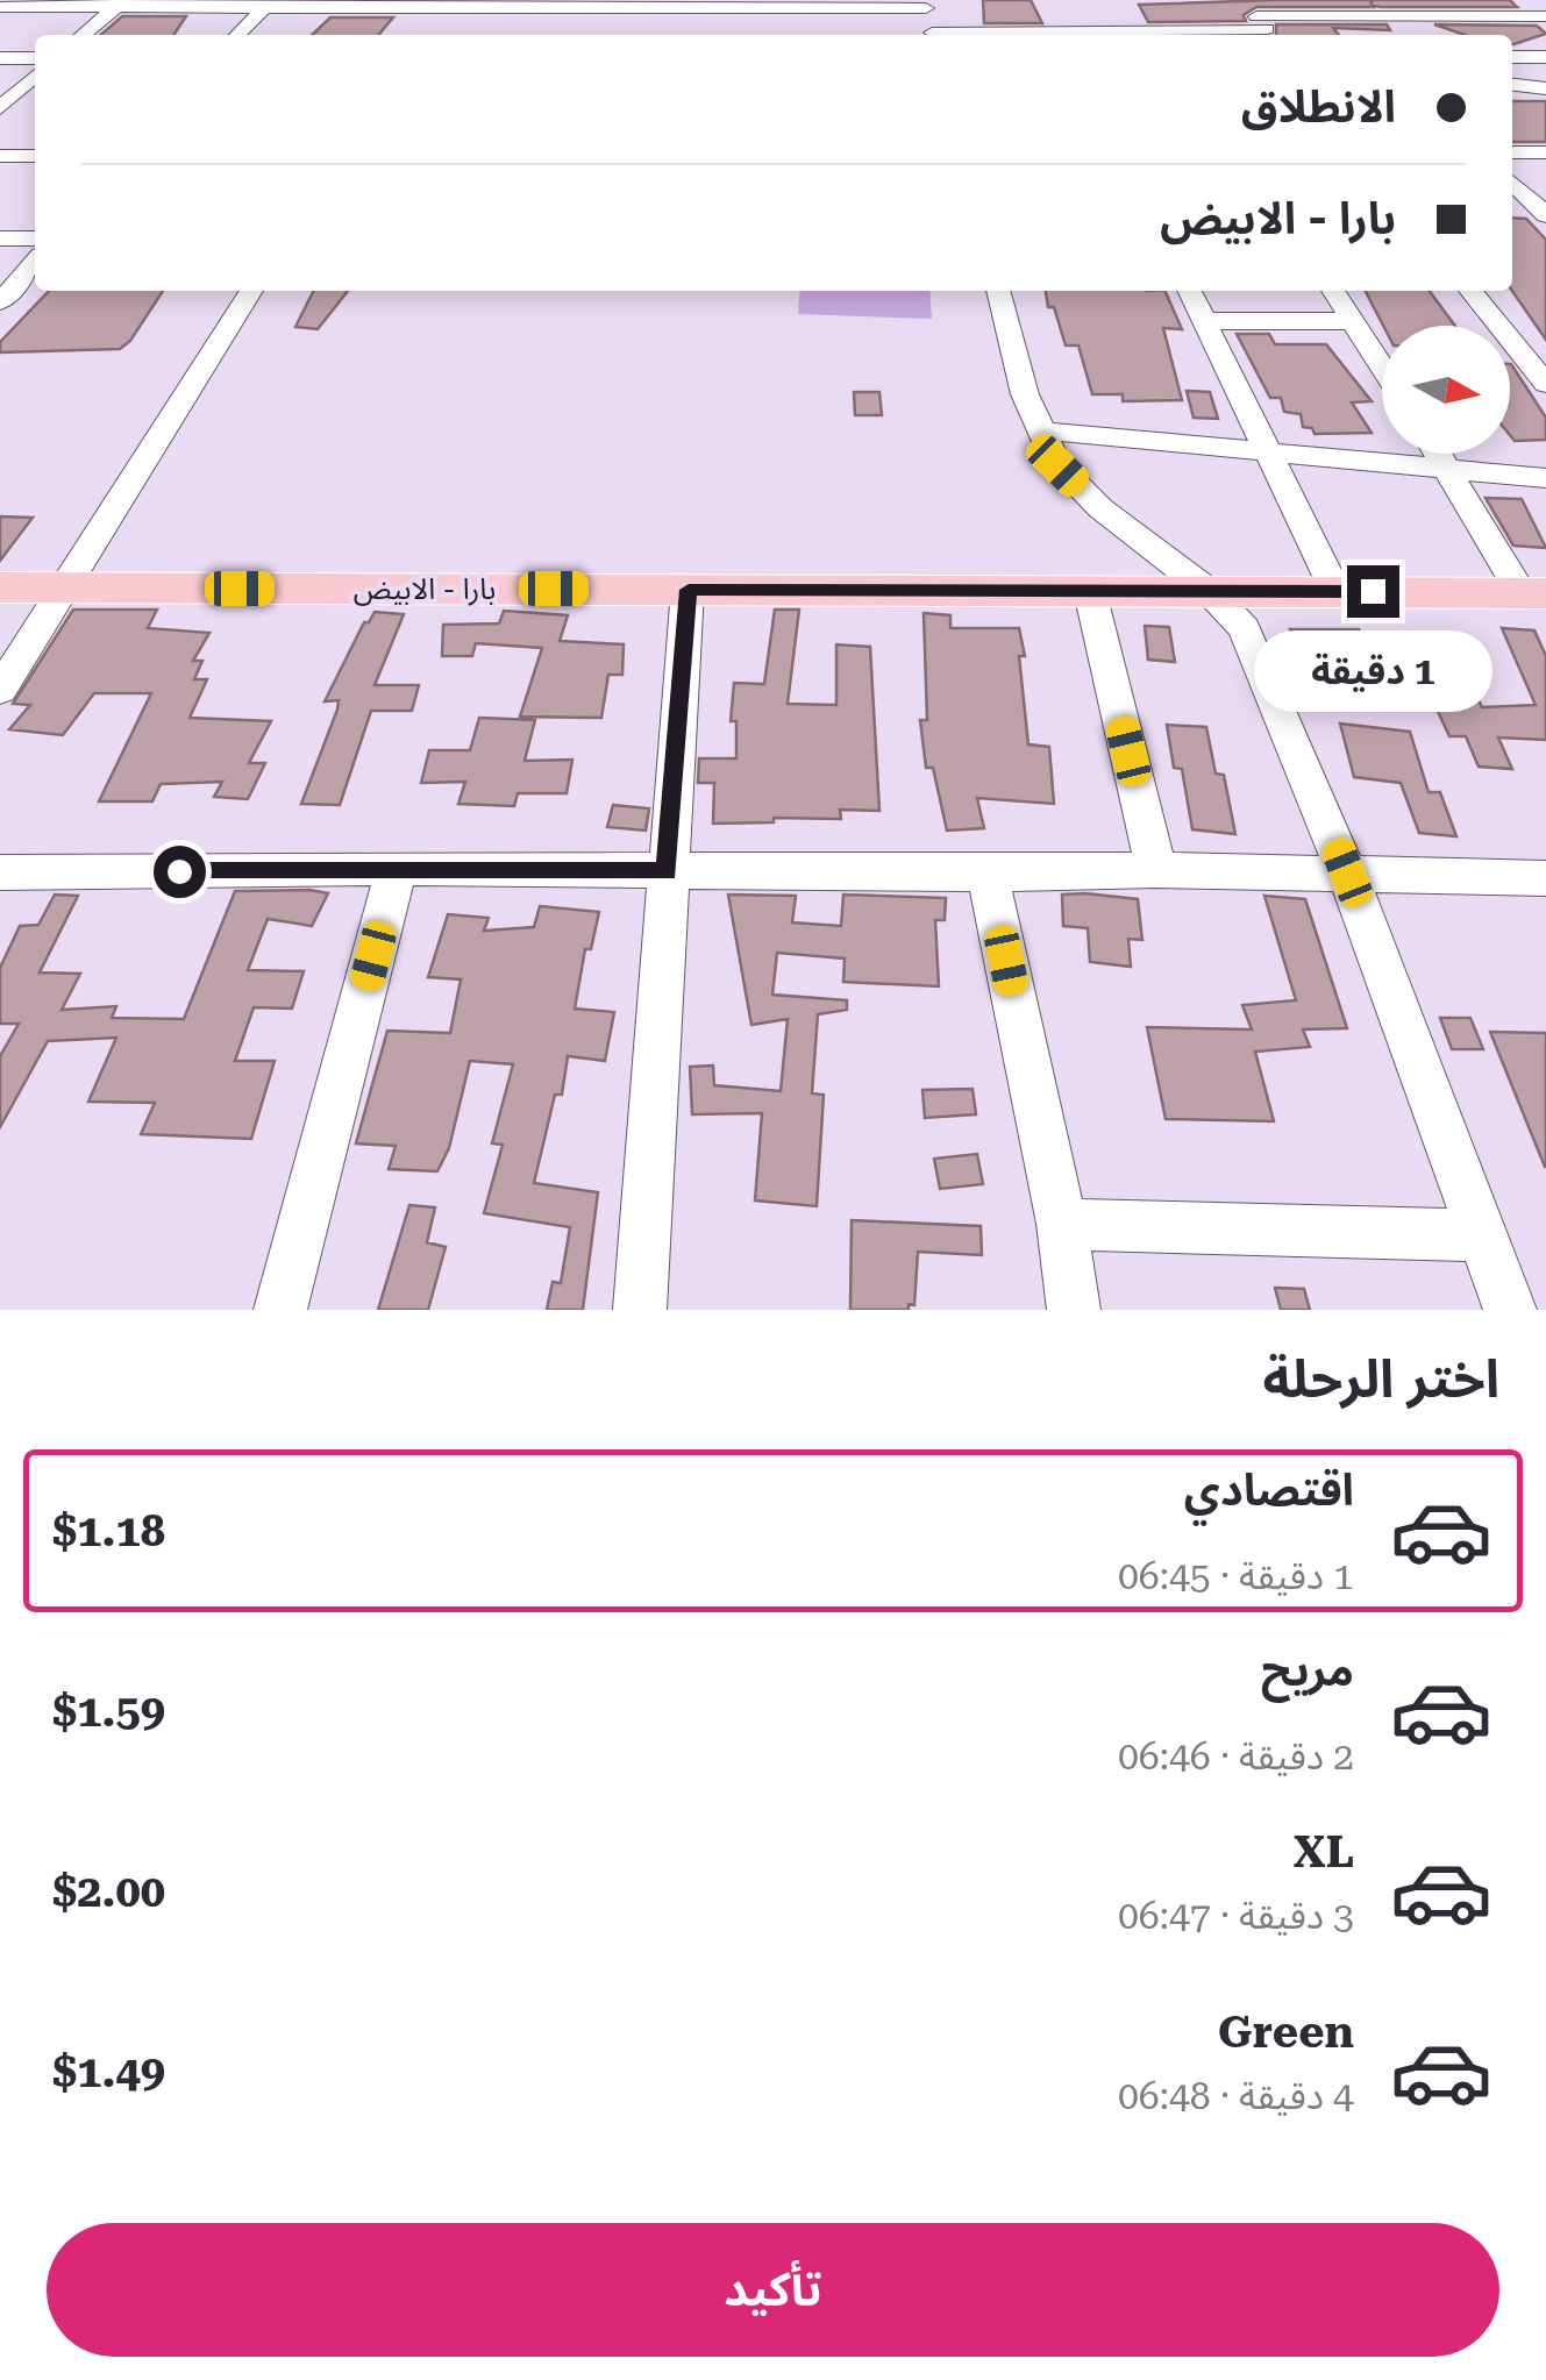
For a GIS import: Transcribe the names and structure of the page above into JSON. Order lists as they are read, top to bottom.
{
  "streets": {
    "main road": ["بارا - الابيض"]
  },
  "north": "right",
  "page": {
    "banner": ["الانطلاق", "بارا - الابيض"],
    "bubble": "1 دقيقة",
    "heading": "اختر الرحلة",
    "list": [
      {
        "name": "اقتصادي",
        "note": "1 دقيقة · 06:45",
        "value": "$1.18"
      },
      {
        "name": "مريح",
        "note": "2 دقيقة · 06:46",
        "value": "$1.59"
      },
      {
        "name": "XL",
        "note": "3 دقيقة · 06:47",
        "value": "$2.00"
      },
      {
        "name": "Green",
        "note": "4 دقيقة · 06:48",
        "value": "$1.49"
      }
    ],
    "buttons": "تأكيد"
  }
}
